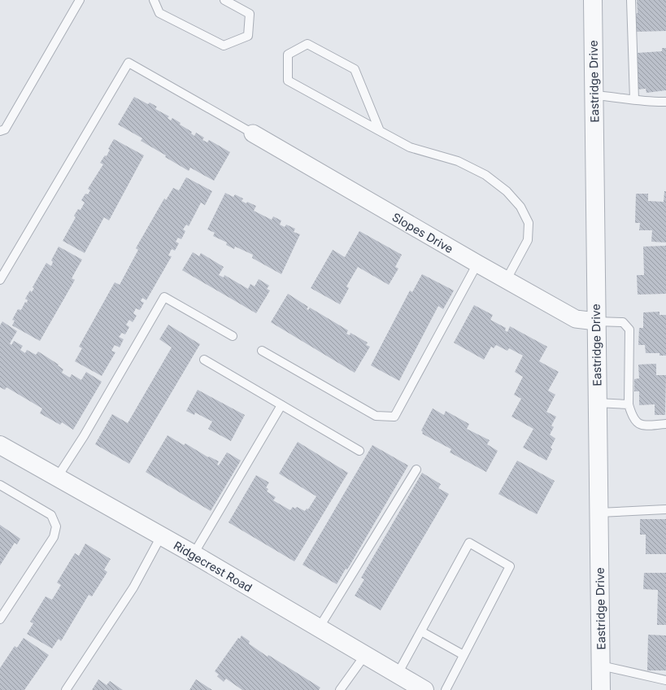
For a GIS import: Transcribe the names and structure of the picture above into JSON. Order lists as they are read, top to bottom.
{
  "streets": {
    "street": ["Eastridge Drive", "Slopes Drive", "Ridgecrest Road"]
  },
  "crossings": [
    ["Eastridge Drive", "Slopes Drive"]
  ]
}
